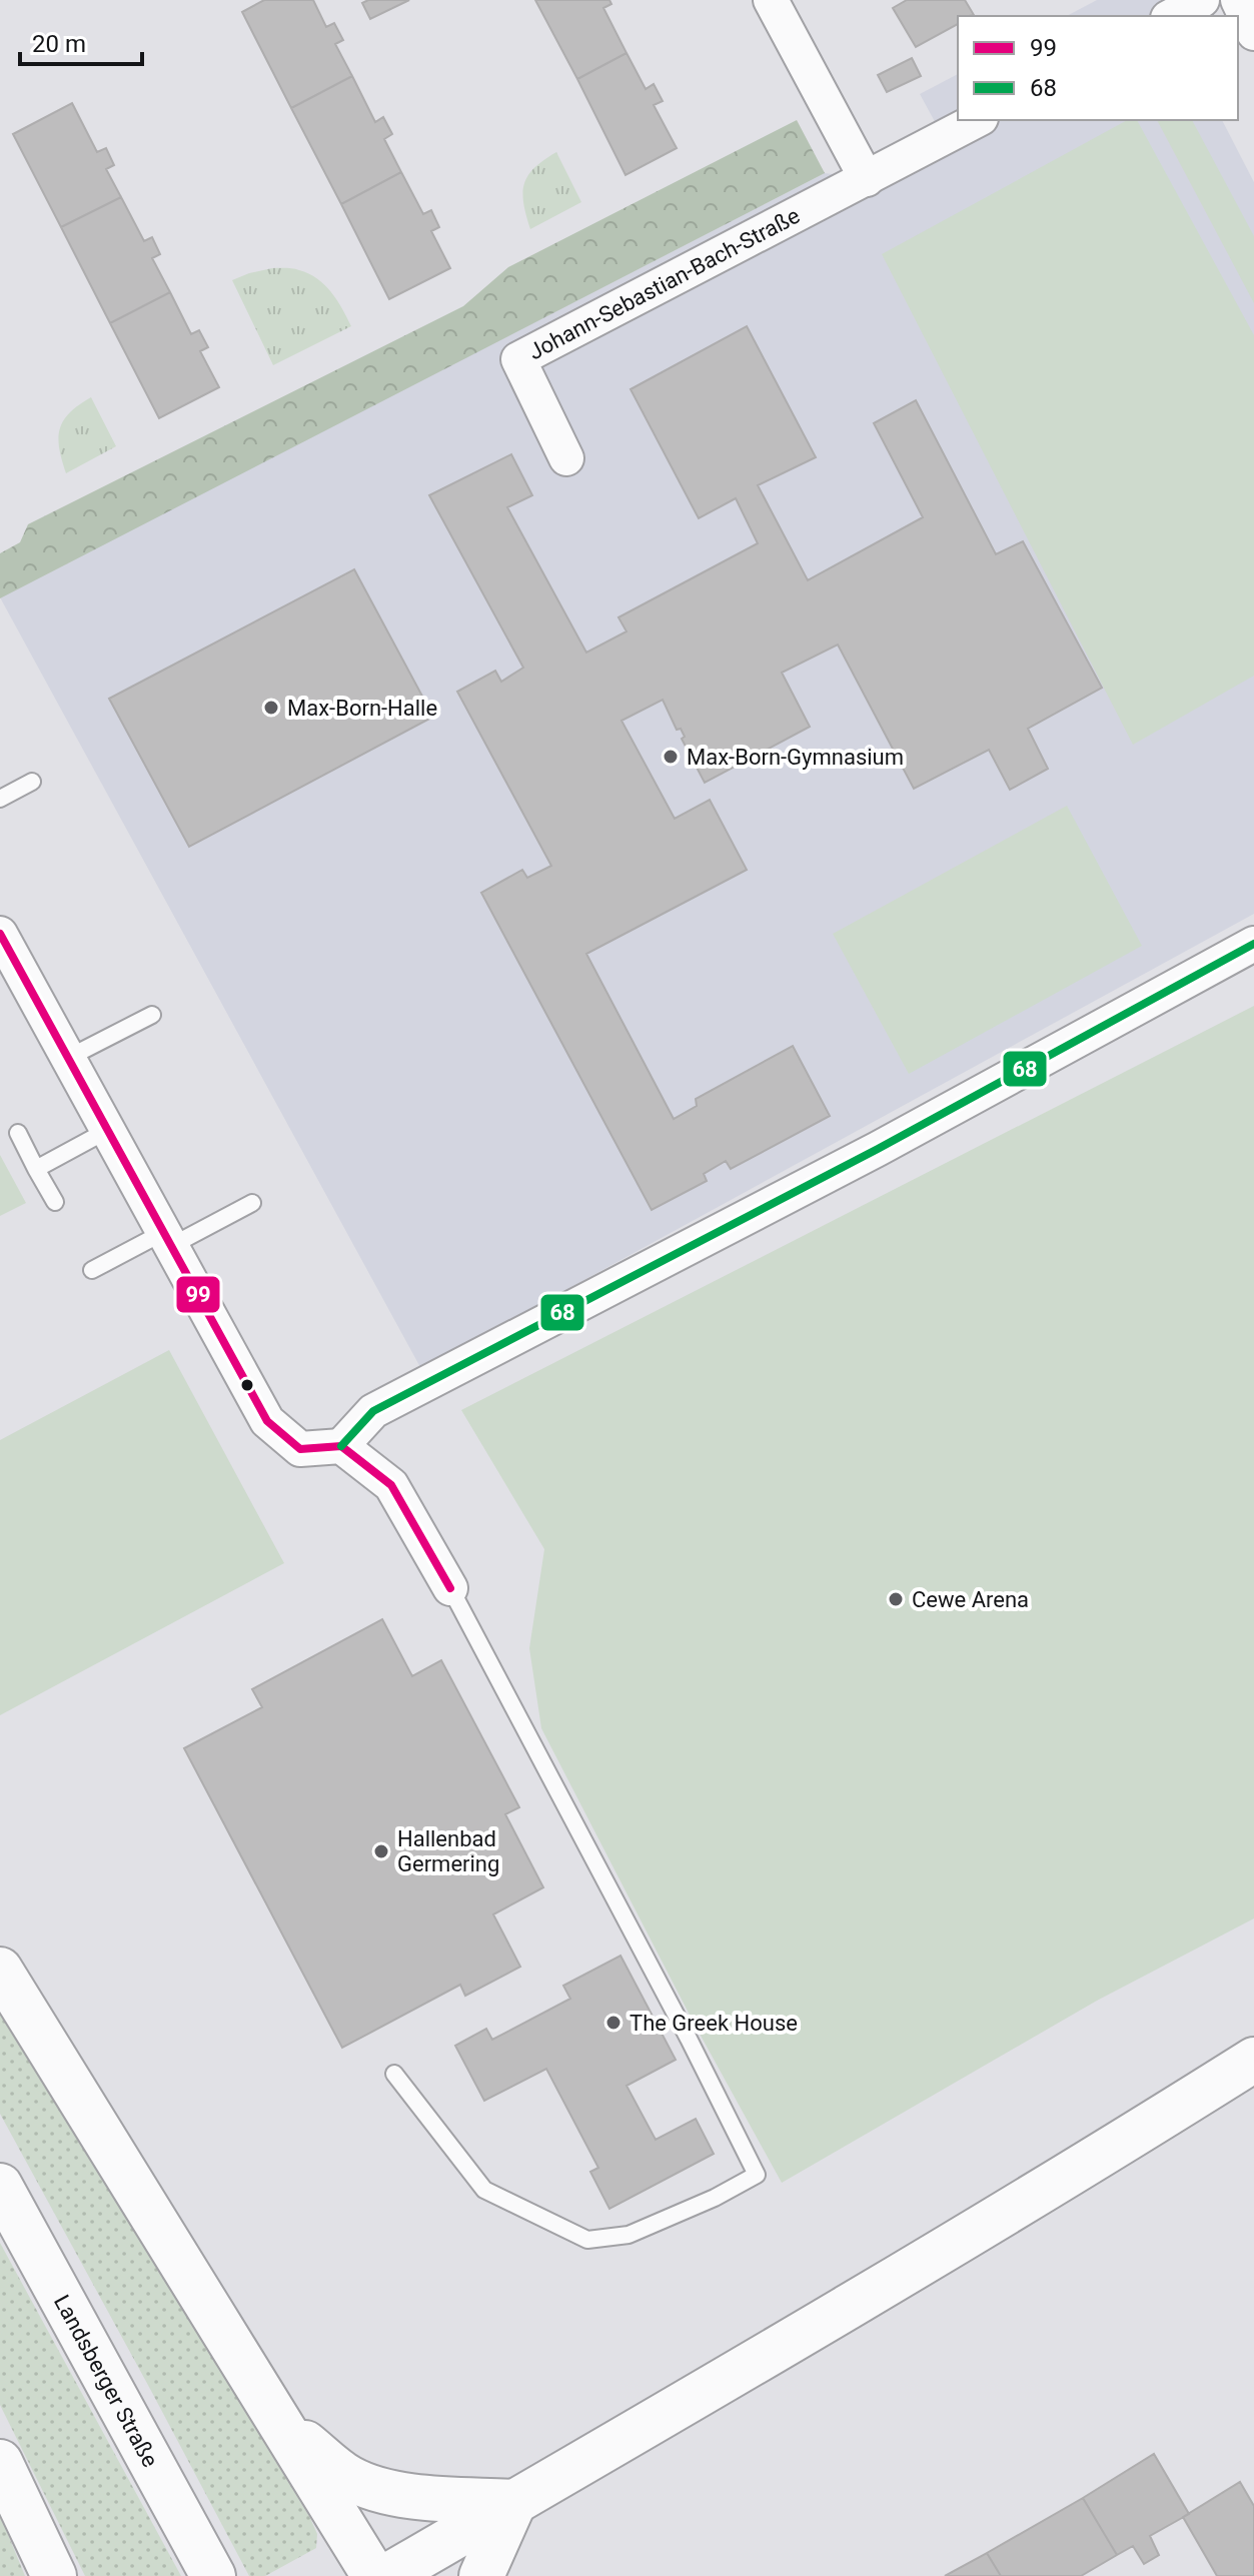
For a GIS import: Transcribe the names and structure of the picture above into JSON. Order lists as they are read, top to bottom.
{
  "streets": {
    "main road": ["Landsberger Straße"],
    "street": ["Johann-Sebastian-Bach-Straße"]
  },
  "places": [
    "Max-Born-Halle",
    "Max-Born-Gymnasium",
    "Cewe Arena",
    "Hallenbad Germering",
    "The Greek House"
  ],
  "lines": ["transit line 99", "transit line 68"],
  "legend": ["99", "68"],
  "scale_bar": "20 m"
}
